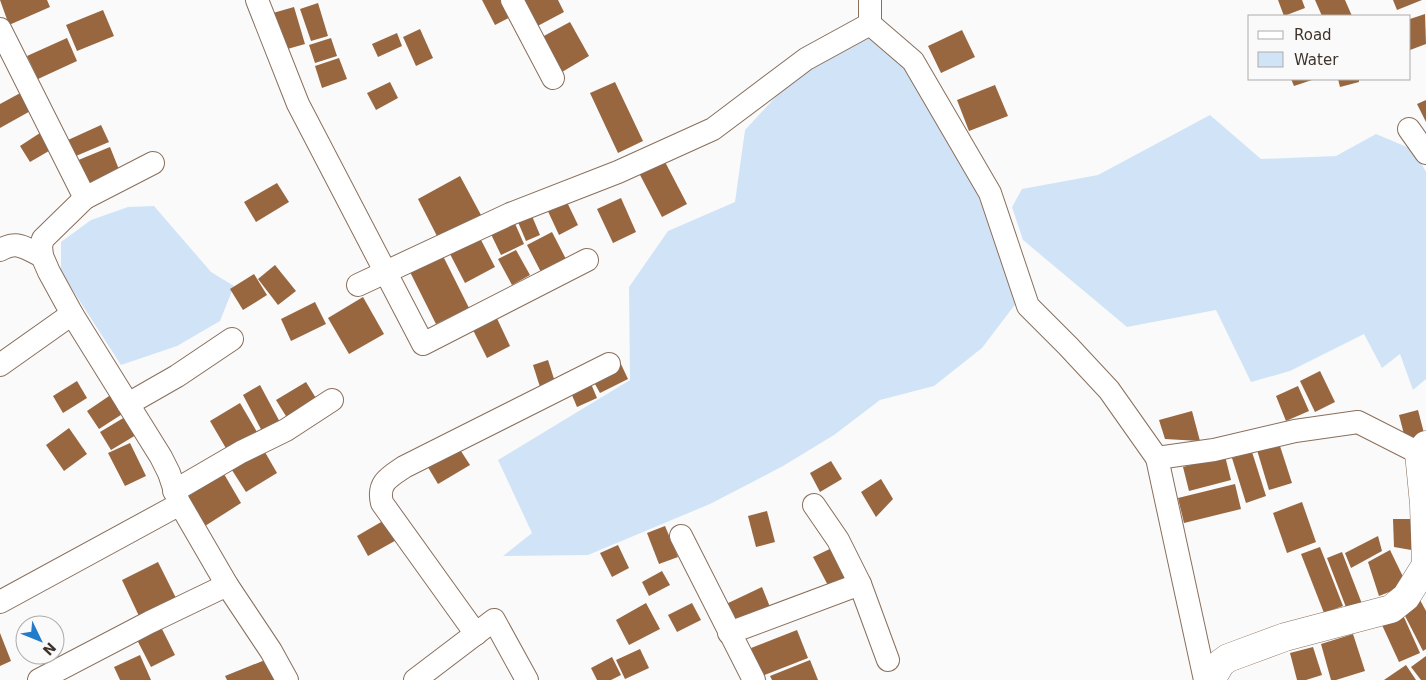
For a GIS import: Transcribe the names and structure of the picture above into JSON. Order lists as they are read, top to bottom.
{
  "legend": ["Road", "Water"],
  "north": "bottom right"
}
